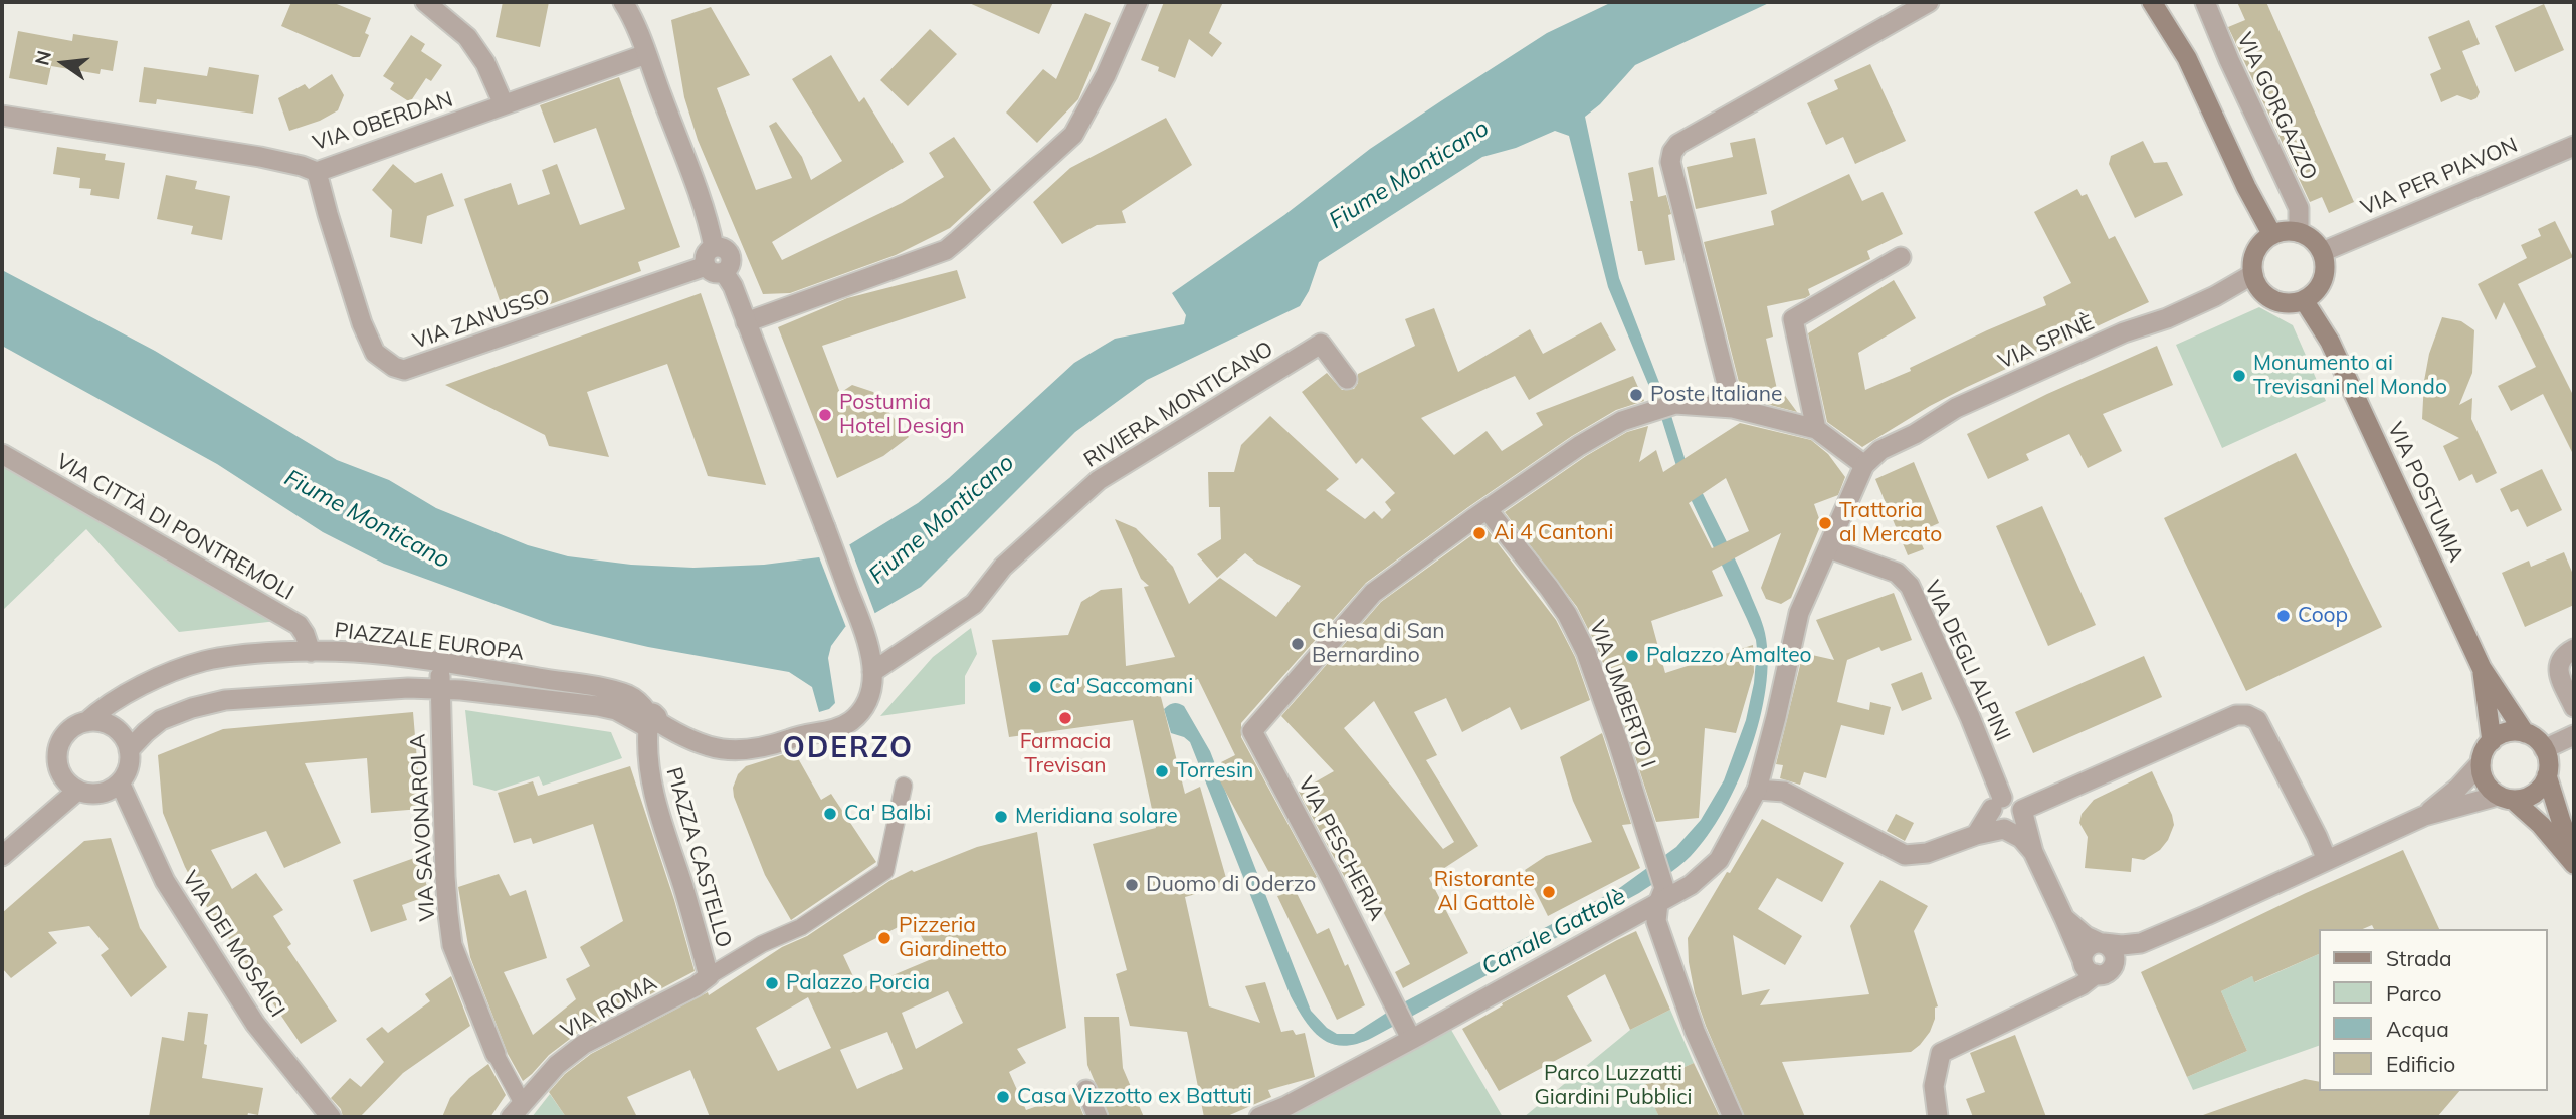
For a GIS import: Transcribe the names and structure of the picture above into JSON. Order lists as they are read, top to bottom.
{
  "streets": {
    "main road": ["VIA POSTUMIA"],
    "street": [
      "VIA GORGAZZO",
      "VIA OBERDAN",
      "VIA PER PIAVON",
      "VIA ZANUSSO",
      "VIA SPINÈ",
      "RIVIERA MONTICANO",
      "VIA CITTÀ DI PONTREMOLI",
      "PIAZZALE EUROPA",
      "VIA DEGLI ALPINI",
      "VIA UMBERTO I",
      "VIA SAVONAROLA",
      "VIA PESCHERIA",
      "PIAZZA CASTELLO",
      "VIA DEI MOSAICI",
      "VIA ROMA"
    ]
  },
  "crossings": [
    ["VIA GORGAZZO", "VIA PER PIAVON"],
    ["VIA GORGAZZO", "VIA SPINÈ"],
    ["VIA GORGAZZO", "VIA POSTUMIA"],
    ["VIA OBERDAN", "VIA ZANUSSO"],
    ["VIA OBERDAN", "PIAZZA CASTELLO"],
    ["VIA PER PIAVON", "VIA SPINÈ"],
    ["VIA PER PIAVON", "VIA POSTUMIA"],
    ["VIA ZANUSSO", "PIAZZA CASTELLO"],
    ["VIA SPINÈ", "VIA POSTUMIA"],
    ["RIVIERA MONTICANO", "PIAZZA CASTELLO"],
    ["VIA CITTÀ DI PONTREMOLI", "PIAZZALE EUROPA"],
    ["PIAZZALE EUROPA", "VIA SAVONAROLA"],
    ["PIAZZALE EUROPA", "PIAZZA CASTELLO"],
    ["PIAZZALE EUROPA", "VIA DEI MOSAICI"],
    ["VIA UMBERTO I", "VIA PESCHERIA"],
    ["VIA SAVONAROLA", "VIA ROMA"],
    ["PIAZZA CASTELLO", "VIA ROMA"]
  ],
  "districts": ["ODERZO"],
  "water": ["Fiume Monticano", "Canale Gattolè"],
  "parks": ["Parco Luzzatti Giardini Pubblici"],
  "places": [
    "Monumento ai Trevisani nel Mondo",
    "Poste Italiane",
    "Postumia Hotel Design",
    "Trattoria al Mercato",
    "Ai 4 Cantoni",
    "Coop",
    "Chiesa di San Bernardino",
    "Palazzo Amalteo",
    "Ca' Saccomani",
    "Farmacia Trevisan",
    "Torresin",
    "Ca' Balbi",
    "Meridiana solare",
    "Duomo di Oderzo",
    "Ristorante Al Gattolè",
    "Pizzeria Giardinetto",
    "Palazzo Porcia",
    "Casa Vizzotto ex Battuti"
  ],
  "legend": [
    "Strada",
    "Parco",
    "Acqua",
    "Edificio"
  ],
  "north": "left"
}
